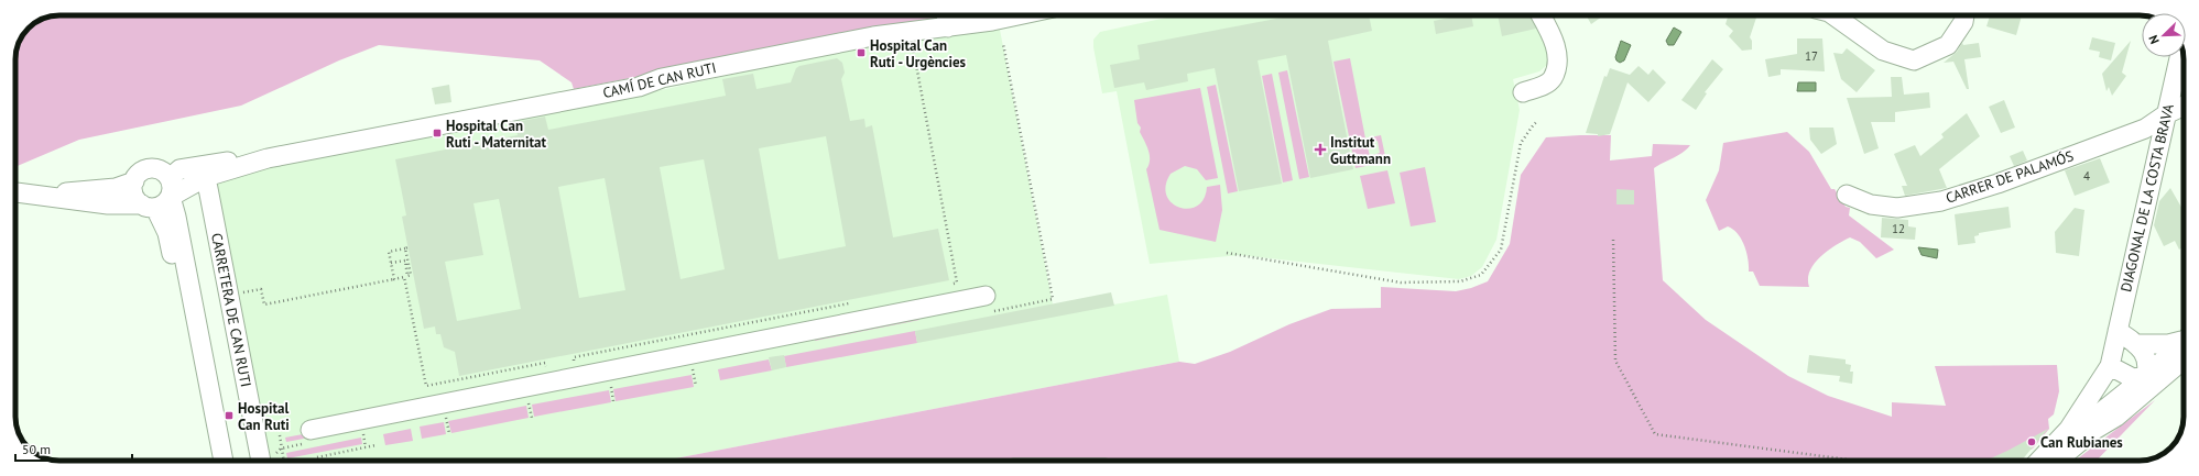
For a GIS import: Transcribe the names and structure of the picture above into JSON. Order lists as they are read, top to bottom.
{
  "streets": {
    "street": [
      "CAMÍ DE CAN RUTI",
      "CARRER DE PALAMÓS",
      "DIAGONAL DE LA COSTA BRAVA",
      "CARRETERA DE CAN RUTI"
    ]
  },
  "crossings": [
    ["CAMÍ DE CAN RUTI", "CARRETERA DE CAN RUTI"],
    ["CARRER DE PALAMÓS", "DIAGONAL DE LA COSTA BRAVA"]
  ],
  "places": {
    "transit": ["Hospital Can Ruti - Urgències", "Hospital Can Ruti - Maternitat", "Hospital Can Ruti"],
    "health": ["Institut Guttmann"],
    "other": ["Can Rubianes"]
  },
  "house_numbers": ["17", "4", "12"],
  "scale_bar": "50 m",
  "north": "bottom left"
}
